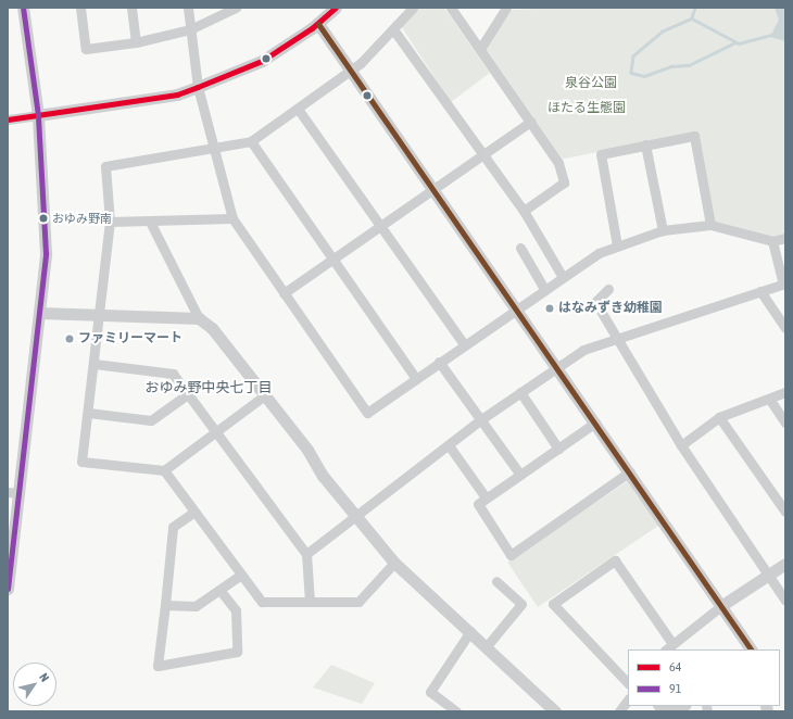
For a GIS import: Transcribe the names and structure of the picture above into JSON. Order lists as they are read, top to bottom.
{
  "districts": ["おゆみ野中央七丁目"],
  "parks": ["泉谷公園", "ほたる生態園"],
  "places": ["おゆみ野南", "はなみずき幼稚園", "ファミリーマート"],
  "lines": ["transit line 64", "transit line 91"],
  "legend": ["64", "91"],
  "north": "top right"
}
